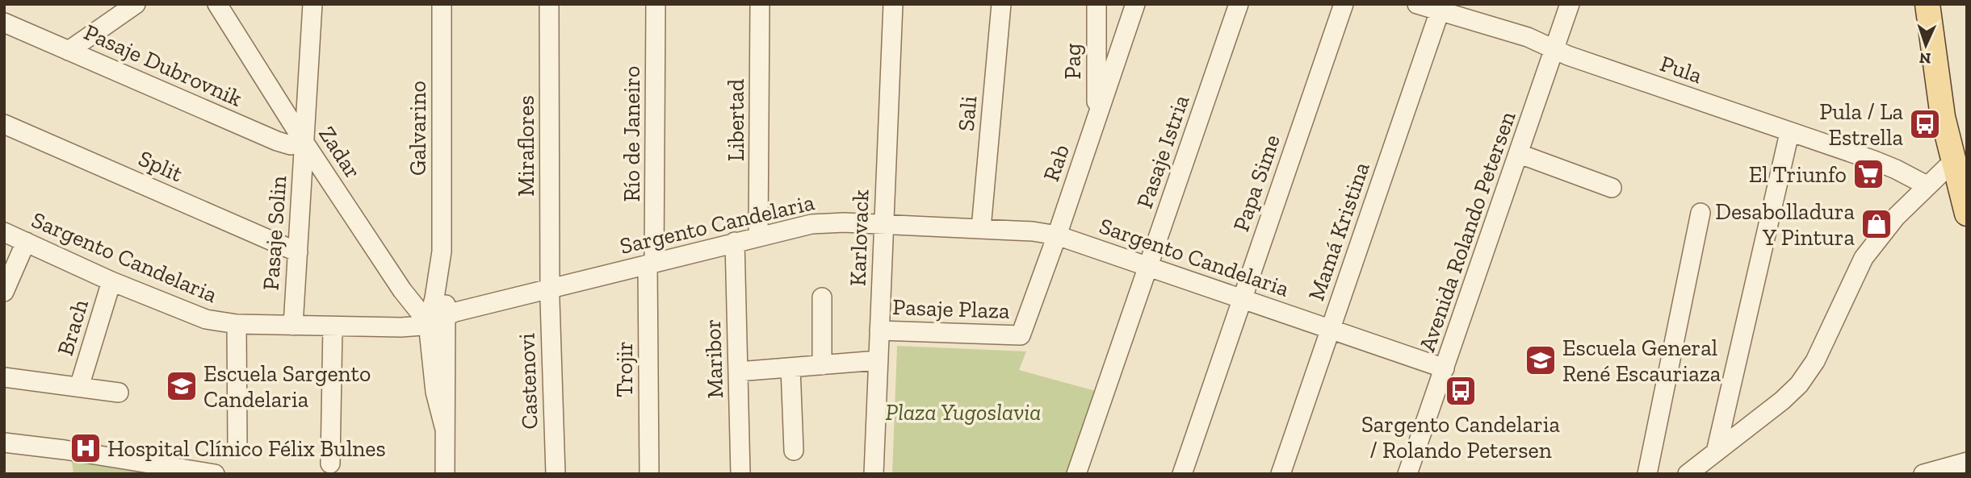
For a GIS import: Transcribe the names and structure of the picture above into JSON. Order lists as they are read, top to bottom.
{
  "streets": {
    "street": [
      "Pag",
      "Pasaje Dubrovnik",
      "Pula",
      "Sali",
      "Libertad",
      "Galvarino",
      "Río de Janeiro",
      "Miraflores",
      "Pasaje Istria",
      "Zadar",
      "Rab",
      "Split",
      "Papa Sime",
      "Sargento Candelaria",
      "Mamá Kristina",
      "Avenida Rolando Petersen",
      "Pasaje Solin",
      "Karlovack",
      "Pasaje Plaza",
      "Brach",
      "Maribor",
      "Trojir",
      "Castenovi"
    ]
  },
  "crossings": [
    ["Pag", "Rab"],
    ["Pasaje Dubrovnik", "Zadar"],
    ["Pasaje Dubrovnik", "Pasaje Solin"],
    ["Pula", "Mamá Kristina"],
    ["Pula", "Avenida Rolando Petersen"],
    ["Sali", "Sargento Candelaria"],
    ["Libertad", "Sargento Candelaria"],
    ["Galvarino", "Zadar"],
    ["Galvarino", "Sargento Candelaria"],
    ["Río de Janeiro", "Sargento Candelaria"],
    ["Río de Janeiro", "Trojir"],
    ["Miraflores", "Sargento Candelaria"],
    ["Miraflores", "Castenovi"],
    ["Pasaje Istria", "Sargento Candelaria"],
    ["Zadar", "Sargento Candelaria"],
    ["Zadar", "Pasaje Solin"],
    ["Rab", "Sargento Candelaria"],
    ["Rab", "Pasaje Plaza"],
    ["Split", "Pasaje Solin"],
    ["Papa Sime", "Sargento Candelaria"],
    ["Sargento Candelaria", "Mamá Kristina"],
    ["Sargento Candelaria", "Avenida Rolando Petersen"],
    ["Sargento Candelaria", "Pasaje Solin"],
    ["Sargento Candelaria", "Karlovack"],
    ["Sargento Candelaria", "Brach"],
    ["Sargento Candelaria", "Maribor"],
    ["Sargento Candelaria", "Trojir"],
    ["Sargento Candelaria", "Castenovi"],
    ["Karlovack", "Pasaje Plaza"]
  ],
  "parks": ["Plaza Yugoslavia"],
  "places": {
    "bus stop": ["Pula / La Estrella", "Sargento Candelaria / Rolando Petersen"],
    "supermarket": ["El Triunfo"],
    "shop": ["Desabolladura Y Pintura"],
    "school or university": ["Escuela General René Escauriaza", "Escuela Sargento Candelaria"],
    "hospital": ["Hospital Clínico Félix Bulnes"]
  },
  "north": "bottom"
}
